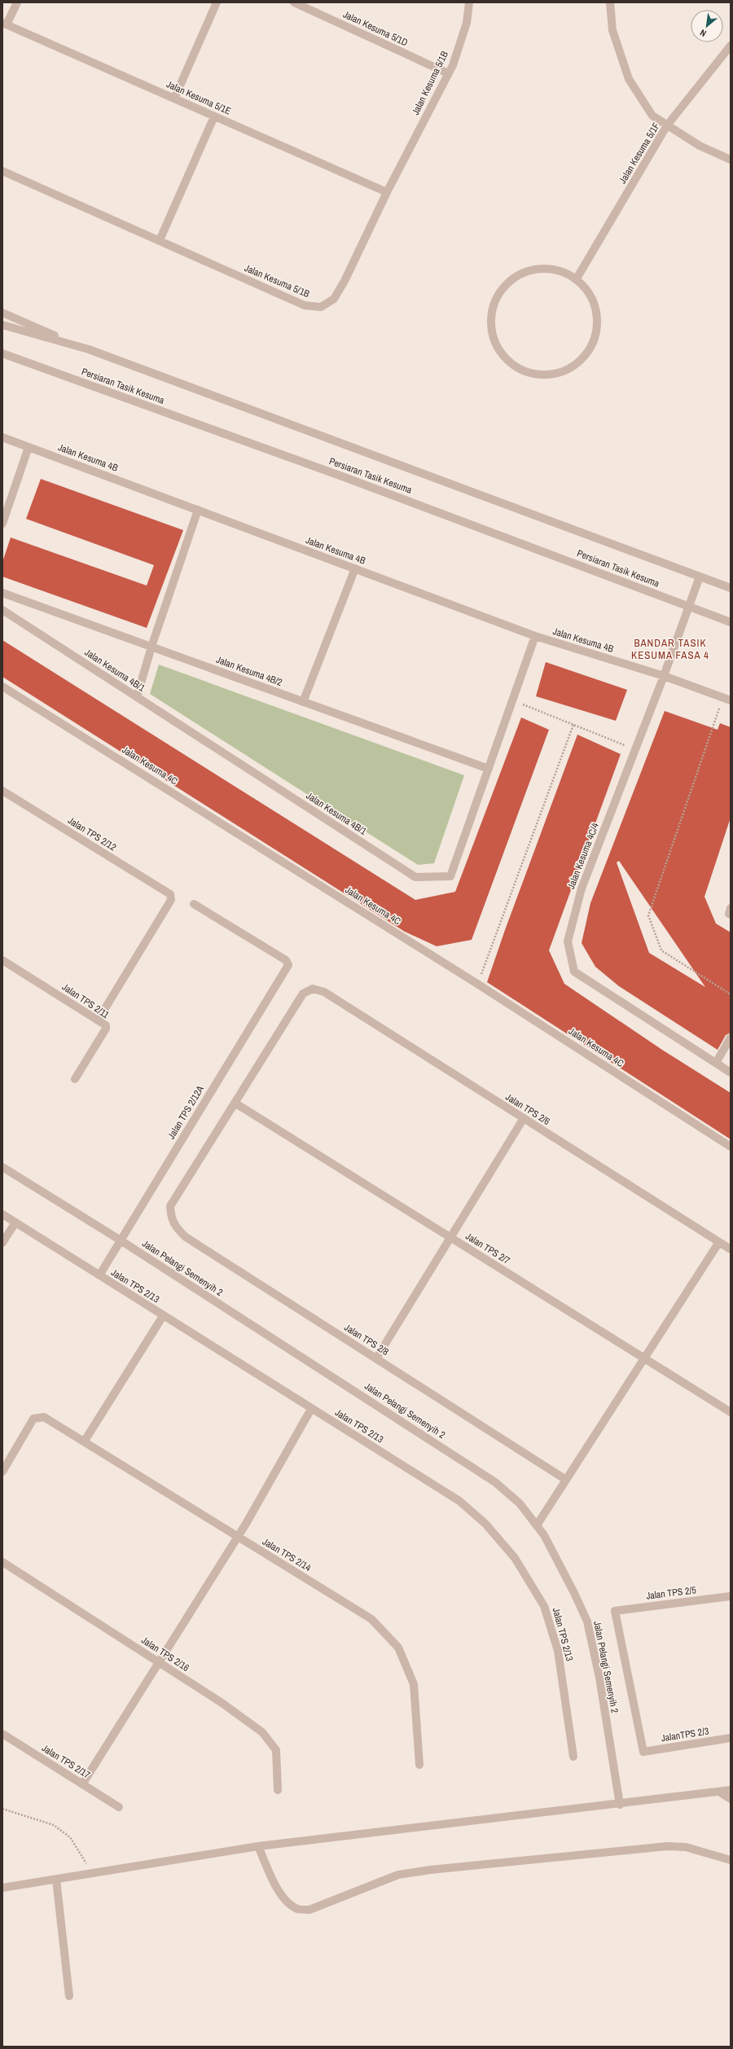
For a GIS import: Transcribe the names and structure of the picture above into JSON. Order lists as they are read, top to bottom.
{
  "streets": {
    "street": [
      "Jalan Kesuma 5/1D",
      "Jalan Kesuma 5/1B",
      "Jalan Kesuma 5/1E",
      "Jalan Kesuma 5/1F",
      "Persiaran Tasik Kesuma",
      "Jalan Kesuma 4B",
      "Jalan Kesuma 4B/1",
      "Jalan Kesuma 4B/2",
      "Jalan Kesuma 4C",
      "Jalan TPS 2/12",
      "Jalan Kesuma 4C/4",
      "Jalan TPS 2/11",
      "Jalan TPS 2/6",
      "Jalan TPS 2/12A",
      "Jalan TPS 2/7",
      "Jalan Pelangi Semenyih 2",
      "Jalan TPS 2/13",
      "Jalan TPS 2/8",
      "Jalan TPS 2/14",
      "Jalan TPS 2/5",
      "Jalan TPS 2/16",
      "JalanTPS 2/3",
      "Jalan TPS 2/17"
    ]
  },
  "crossings": [
    ["Jalan Kesuma 5/1D", "Jalan Kesuma 5/1B"],
    ["Jalan Kesuma 5/1B", "Jalan Kesuma 5/1E"],
    ["Persiaran Tasik Kesuma", "Jalan Kesuma 4C/4"],
    ["Jalan Kesuma 4B", "Jalan Kesuma 4B/1"],
    ["Jalan Kesuma 4B", "Jalan Kesuma 4C/4"],
    ["Jalan Kesuma 4B/1", "Jalan Kesuma 4B/2"],
    ["Jalan TPS 2/12", "Jalan TPS 2/11"],
    ["Jalan TPS 2/6", "Jalan TPS 2/7"],
    ["Jalan TPS 2/6", "Jalan TPS 2/8"],
    ["Jalan TPS 2/12A", "Jalan Pelangi Semenyih 2"],
    ["Jalan TPS 2/12A", "Jalan TPS 2/13"],
    ["Jalan TPS 2/7", "Jalan TPS 2/8"],
    ["Jalan TPS 2/5", "JalanTPS 2/3"]
  ],
  "districts": ["BANDAR TASIK KESUMA FASA 4"],
  "north": "bottom left"
}
